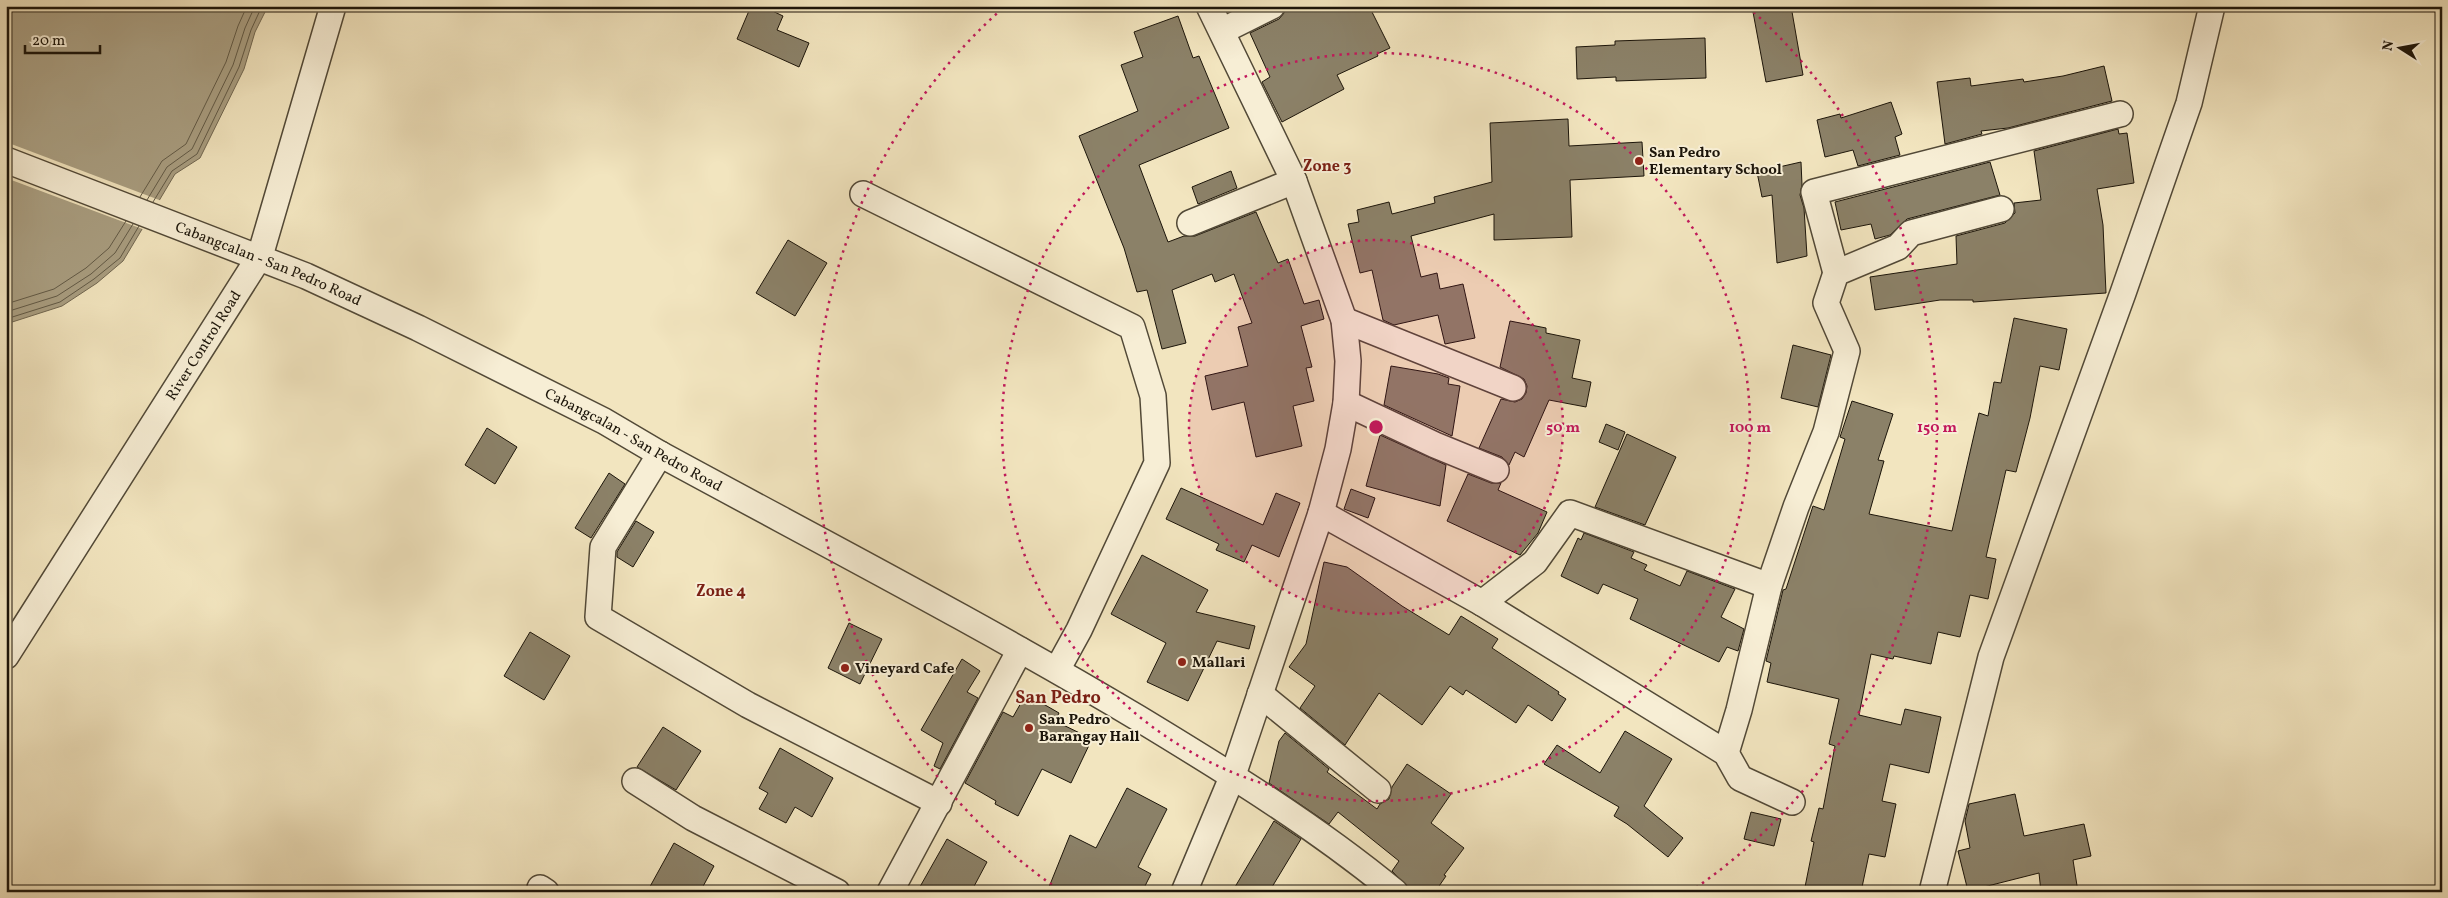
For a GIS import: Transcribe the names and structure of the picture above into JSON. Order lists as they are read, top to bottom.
{
  "streets": {
    "street": ["Cabangcalan - San Pedro Road", "River Control Road"]
  },
  "crossings": [
    ["Cabangcalan - San Pedro Road", "River Control Road"]
  ],
  "districts": ["Zone 3", "Zone 4", "San Pedro"],
  "places": [
    "San Pedro Elementary School",
    "Mallari",
    "Vineyard Cafe",
    "San Pedro Barangay Hall"
  ],
  "scale_bar": "20 m",
  "north": "left",
  "rings": ["50 m", "100 m", "150 m"]
}
